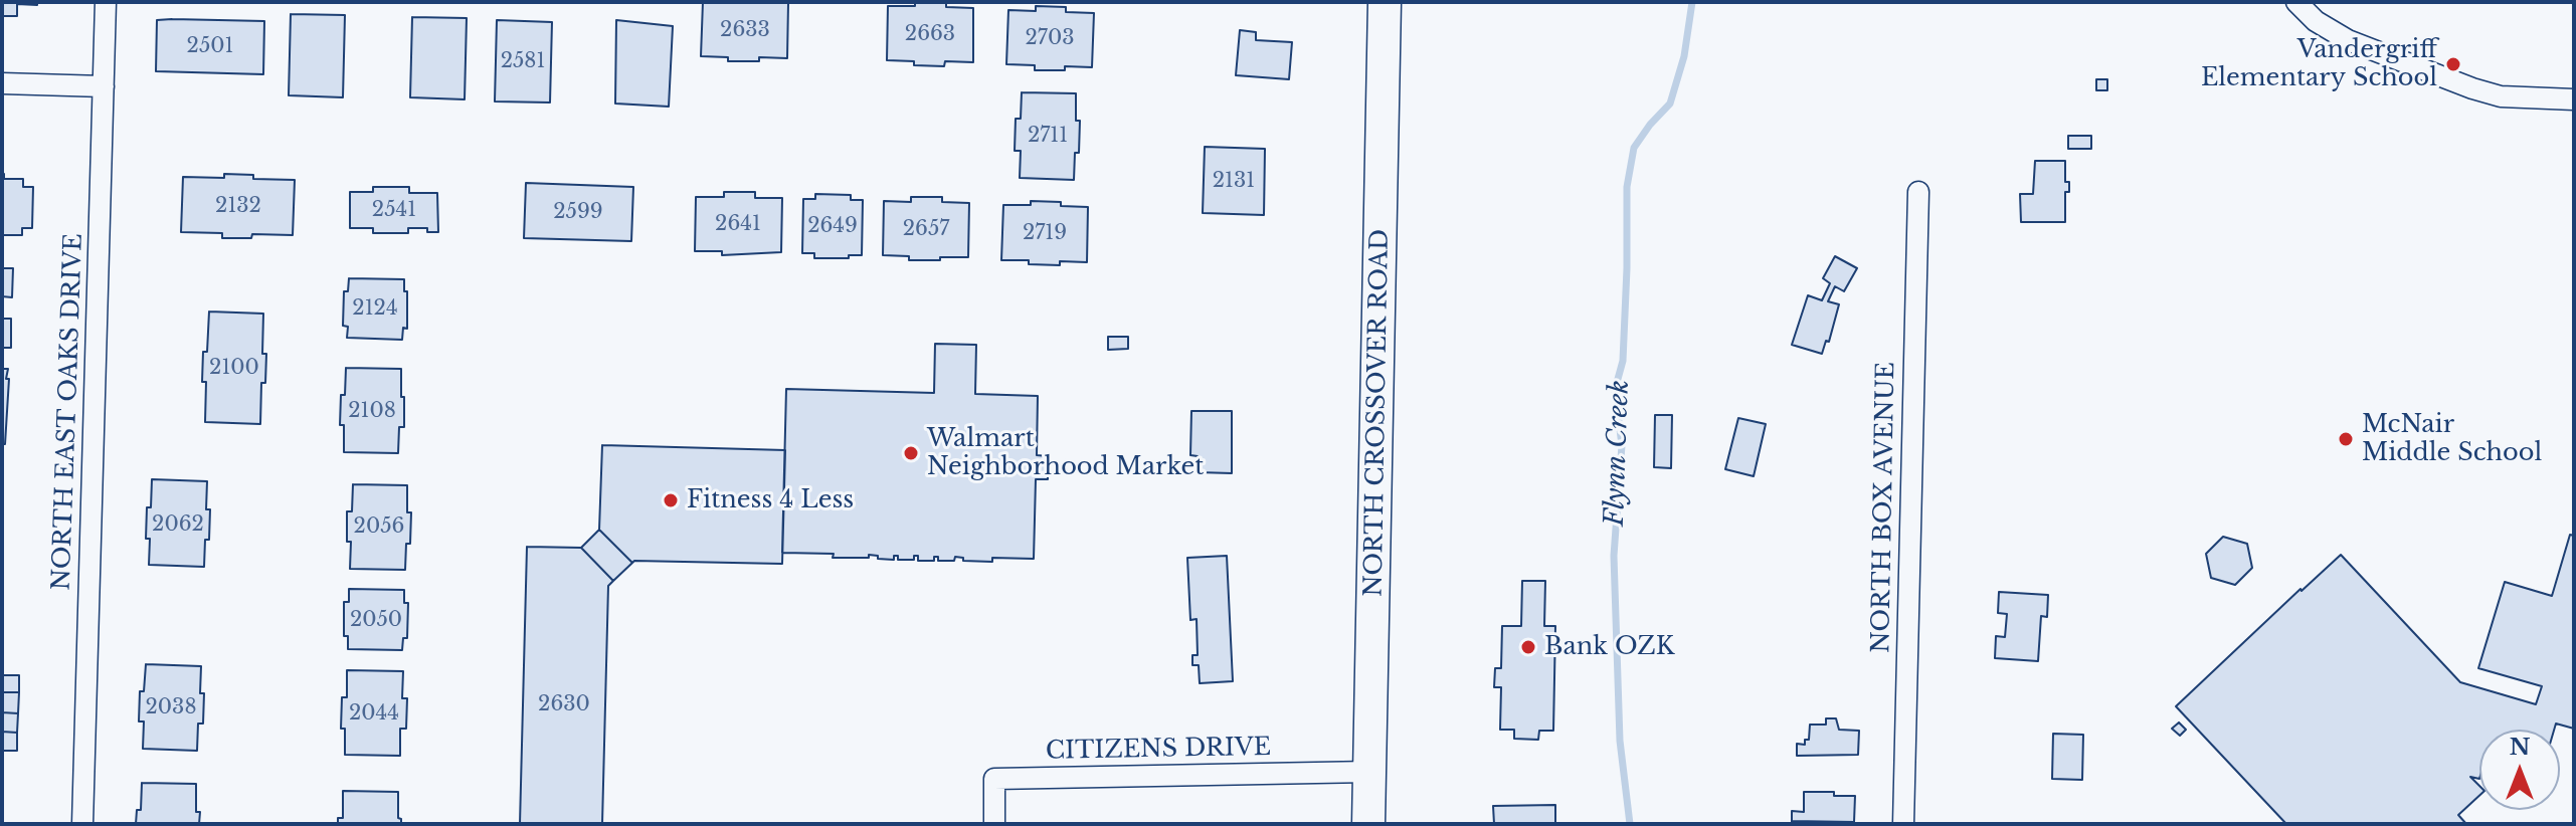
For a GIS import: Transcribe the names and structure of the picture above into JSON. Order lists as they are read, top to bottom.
{
  "streets": {
    "main road": ["NORTH CROSSOVER ROAD"],
    "street": ["NORTH EAST OAKS DRIVE", "NORTH BOX AVENUE", "CITIZENS DRIVE"]
  },
  "crossings": [
    ["NORTH CROSSOVER ROAD", "CITIZENS DRIVE"]
  ],
  "water": ["Flynn Creek"],
  "places": [
    "Vandergriff Elementary School",
    "McNair Middle School",
    "Walmart Neighborhood Market",
    "Fitness 4 Less",
    "Bank OZK"
  ],
  "house_numbers": [
    "2633",
    "2663",
    "2703",
    "2501",
    "2581",
    "2711",
    "2131",
    "2132",
    "2541",
    "2599",
    "2641",
    "2649",
    "2657",
    "2719",
    "2124",
    "2100",
    "2108",
    "2062",
    "2056",
    "2050",
    "2630",
    "2038",
    "2044"
  ],
  "north": "top"
}
